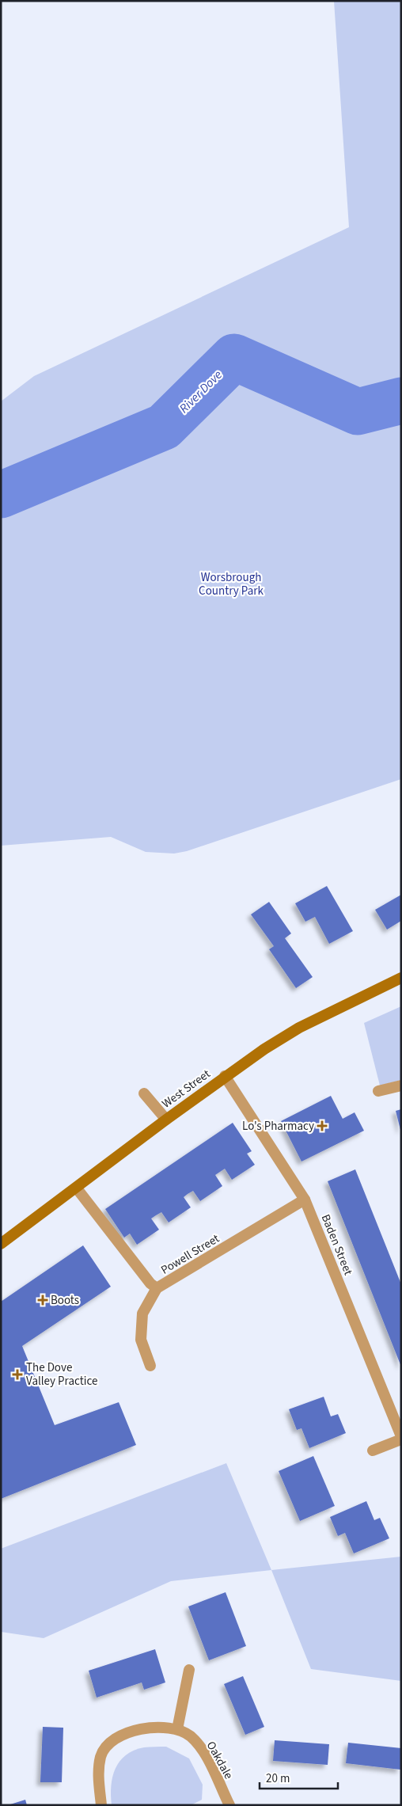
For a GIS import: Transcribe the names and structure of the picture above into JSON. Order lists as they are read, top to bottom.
{
  "streets": {
    "main road": ["West Street"],
    "street": ["Baden Street", "Powell Street", "Oakdale"]
  },
  "crossings": [
    ["West Street", "Baden Street"],
    ["West Street", "Powell Street"],
    ["Baden Street", "Powell Street"]
  ],
  "water": ["River Dove"],
  "parks": ["Worsbrough Country Park"],
  "places": {
    "health": ["Lo's Pharmacy", "Boots", "The Dove Valley Practice"]
  },
  "scale_bar": "20 m"
}
